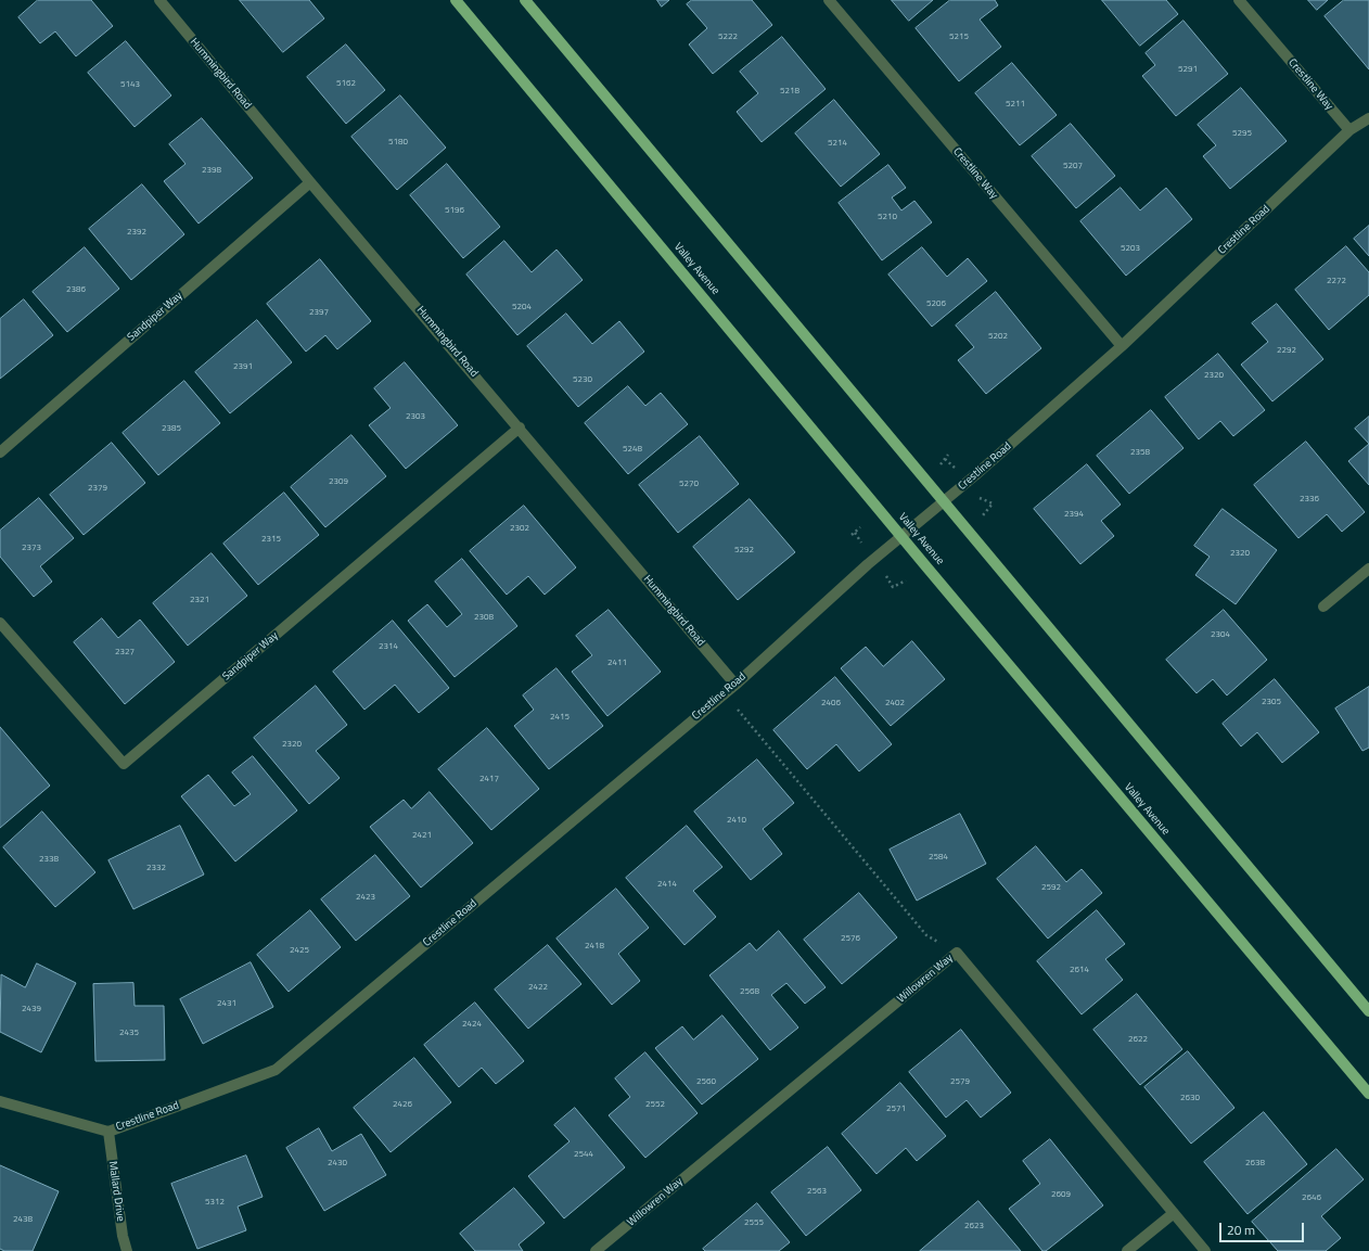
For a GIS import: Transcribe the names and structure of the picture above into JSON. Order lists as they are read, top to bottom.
{
  "streets": {
    "main road": ["Valley Avenue"],
    "street": [
      "Hummingbird Road",
      "Crestline Way",
      "Crestline Road",
      "Sandpiper Way",
      "Willowren Way",
      "Mallard Drive"
    ]
  },
  "crossings": [
    ["Hummingbird Road", "Crestline Road"],
    ["Hummingbird Road", "Sandpiper Way"],
    ["Crestline Way", "Crestline Road"],
    ["Crestline Road", "Valley Avenue"],
    ["Crestline Road", "Mallard Drive"]
  ],
  "house_numbers": [
    "5222",
    "5215",
    "5291",
    "5162",
    "5143",
    "5218",
    "5211",
    "5295",
    "5180",
    "5214",
    "5207",
    "2398",
    "5196",
    "5210",
    "2392",
    "5203",
    "2272",
    "2386",
    "5206",
    "5204",
    "2397",
    "5202",
    "2292",
    "2391",
    "2320",
    "5230",
    "2303",
    "2385",
    "5248",
    "2358",
    "2309",
    "5270",
    "2379",
    "2336",
    "2394",
    "2302",
    "2315",
    "2373",
    "5292",
    "2320",
    "2321",
    "2308",
    "2304",
    "2314",
    "2327",
    "2411",
    "2305",
    "2406",
    "2402",
    "2415",
    "2320",
    "2417",
    "2410",
    "2421",
    "2584",
    "2338",
    "2332",
    "2414",
    "2592",
    "2423",
    "2576",
    "2418",
    "2425",
    "2614",
    "2422",
    "2568",
    "2431",
    "2439",
    "2424",
    "2435",
    "2622",
    "2560",
    "2579",
    "2630",
    "2426",
    "2552",
    "2571",
    "2544",
    "2430",
    "2638",
    "2563",
    "2609",
    "2646",
    "5312",
    "2438",
    "2555",
    "2623"
  ],
  "scale_bar": "20 m"
}
